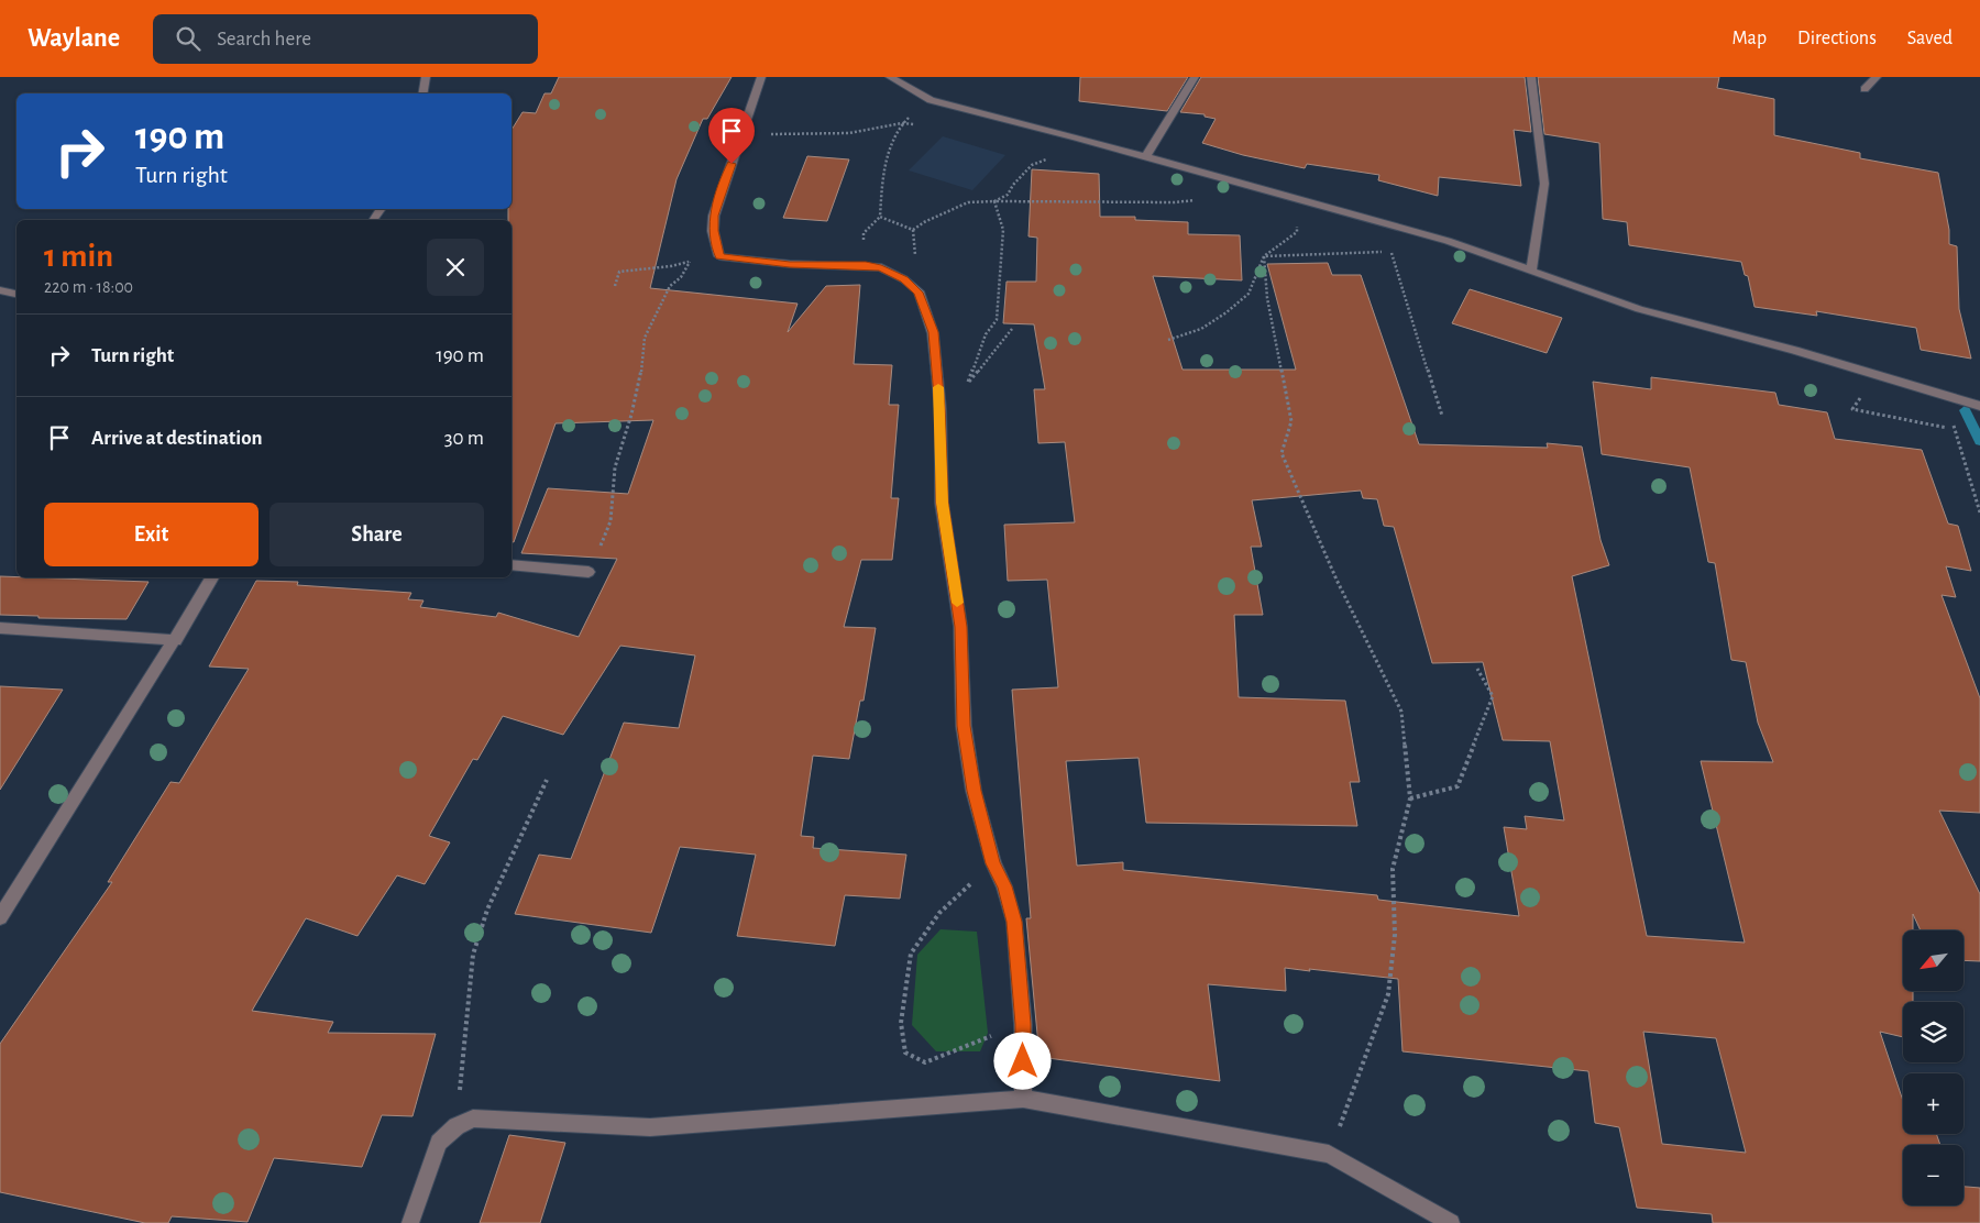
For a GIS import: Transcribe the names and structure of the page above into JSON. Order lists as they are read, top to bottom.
{
  "north": "bottom left",
  "page": {
    "header": "Waylane",
    "search": "Search here",
    "nav": ["Map", "Directions", "Saved"],
    "turn": ["190 m", "Turn right"],
    "heading": ["1 min", "220 m · 18:00"],
    "list": [
      {
        "name": "Turn right",
        "value": "190 m"
      },
      {
        "name": "Arrive at destination",
        "value": "30 m"
      }
    ],
    "buttons": ["Exit", "Share"],
    "map_buttons": ["+", "−"]
  }
}
